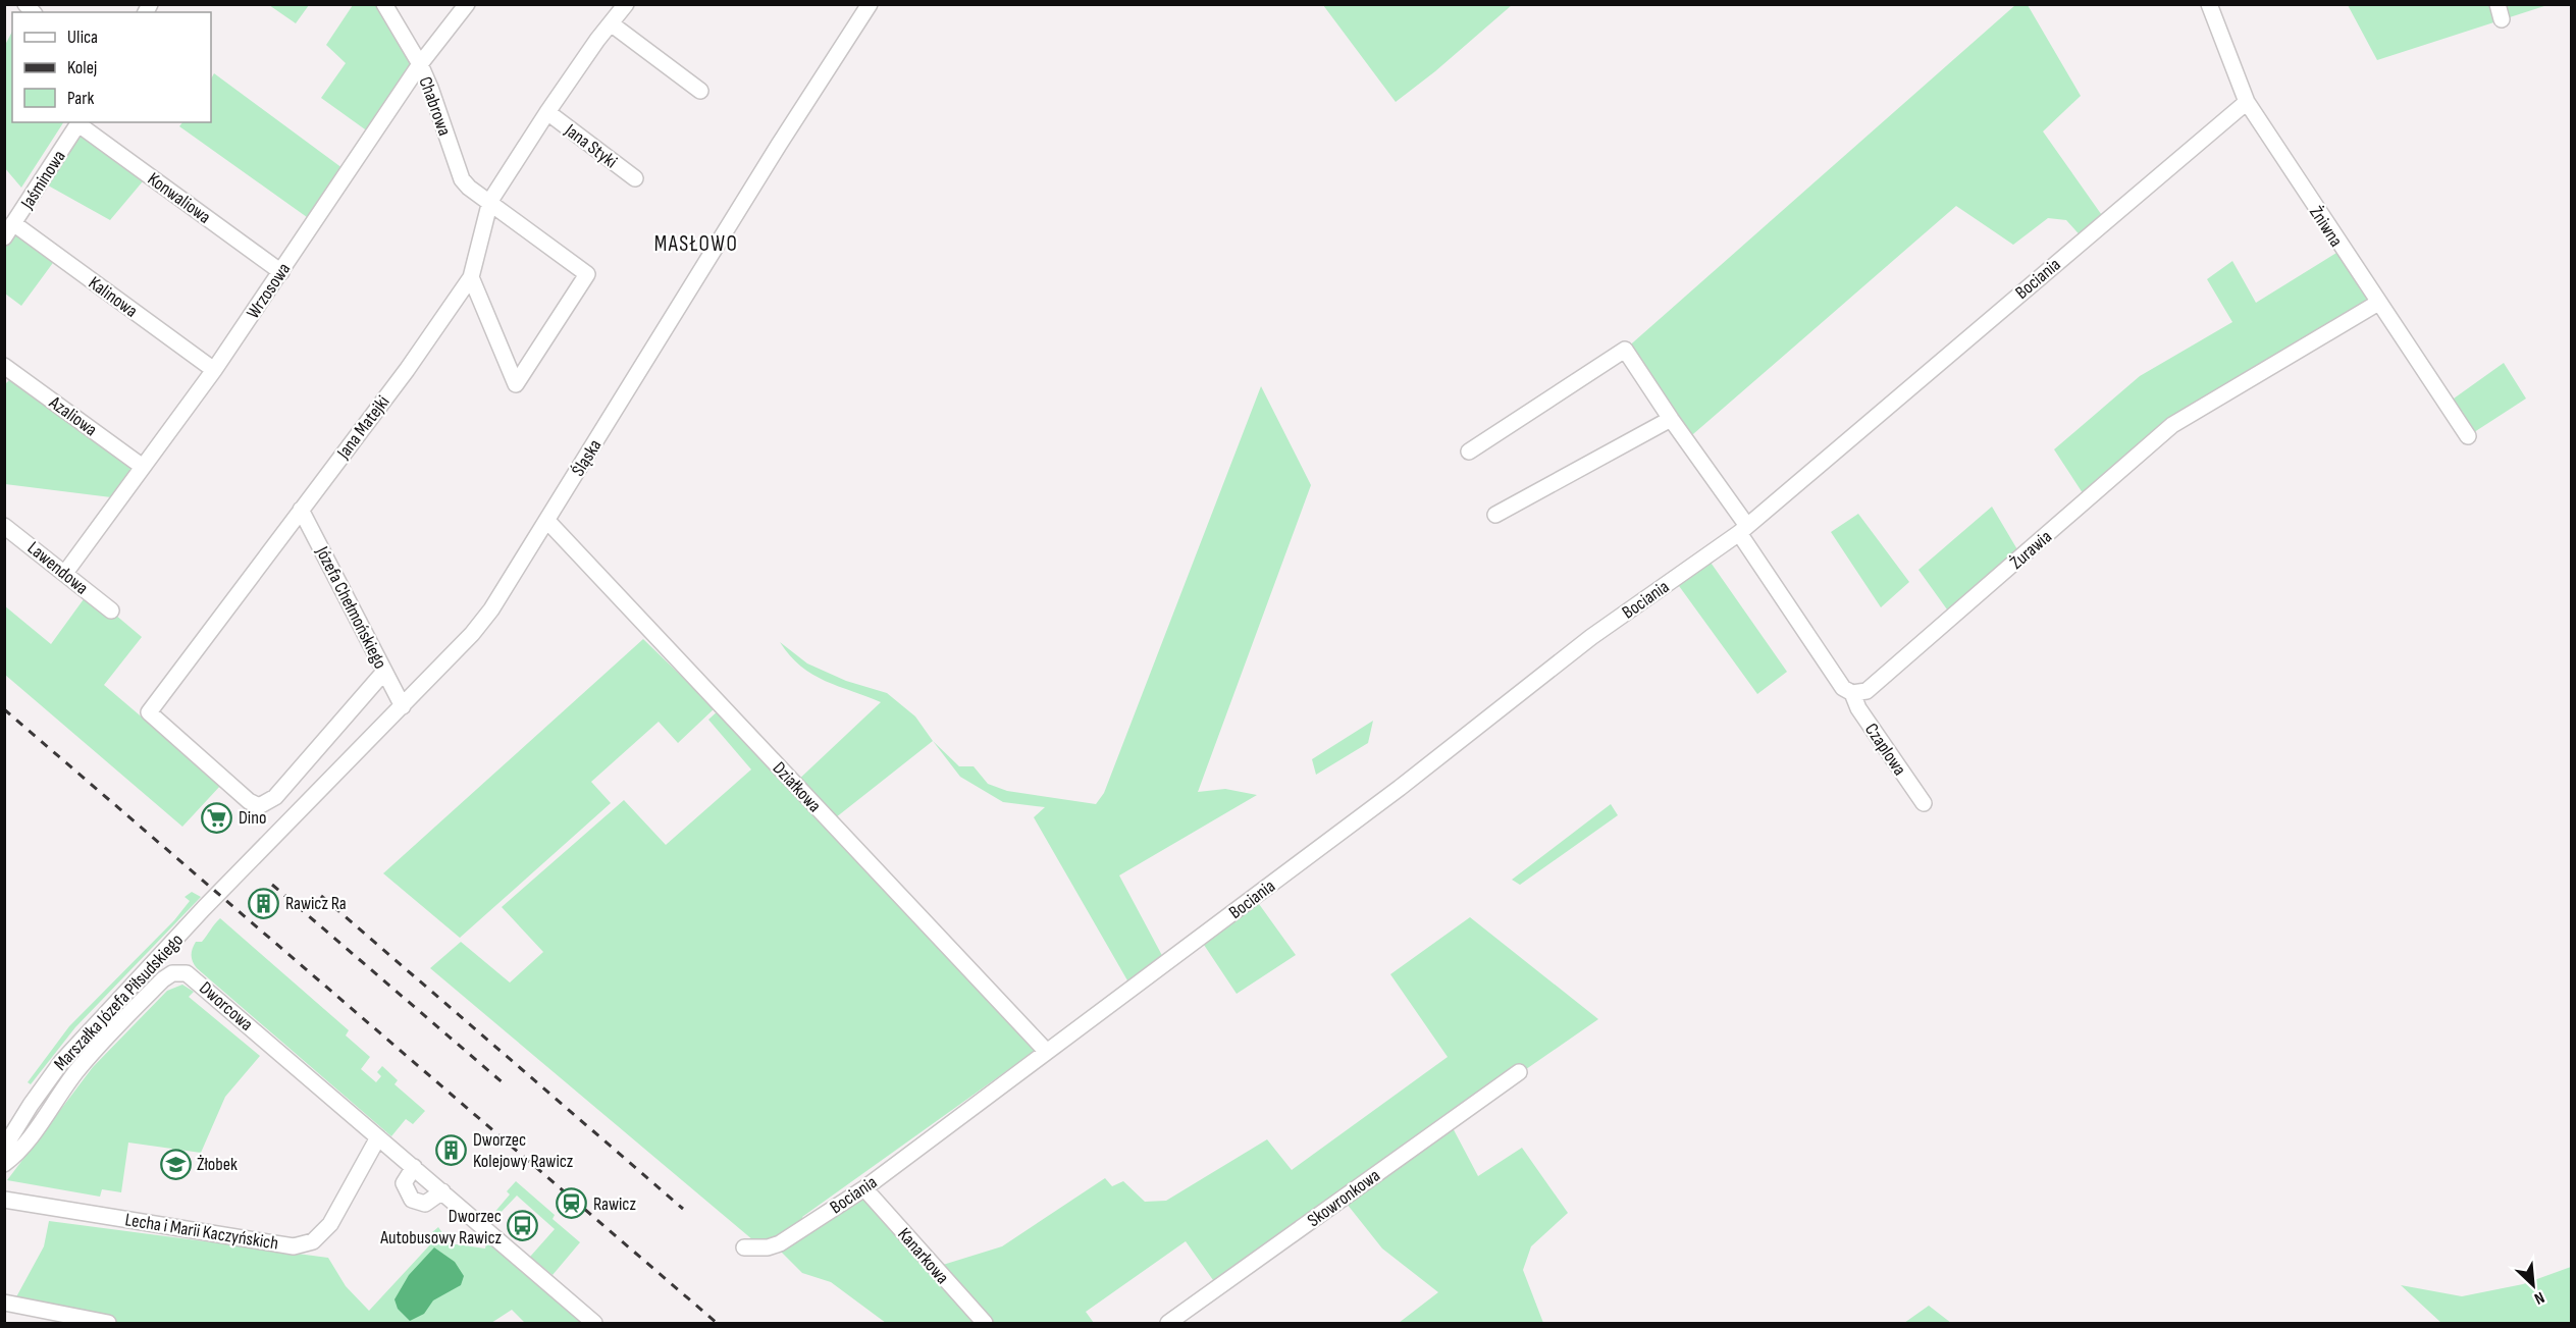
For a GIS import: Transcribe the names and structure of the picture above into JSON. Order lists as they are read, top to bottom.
{
  "streets": {
    "street": [
      "Chabrowa",
      "Jana Styki",
      "Jaśminowa",
      "Konwaliowa",
      "Żniwna",
      "Bociania",
      "Wrzosowa",
      "Kalinowa",
      "Azaliowa",
      "Jana Matejki",
      "Śląska",
      "Żurawia",
      "Lawendowa",
      "Józefa Chełmońskiego",
      "Czaplowa",
      "Działkowa",
      "Marszałka Józefa Piłsudskiego",
      "Dworcowa",
      "Skowronkowa",
      "Lecha i Marii Kaczyńskich",
      "Kanarkowa"
    ]
  },
  "crossings": [
    ["Chabrowa", "Wrzosowa"],
    ["Chabrowa", "Jana Matejki"],
    ["Jana Styki", "Jana Matejki"],
    ["Jaśminowa", "Konwaliowa"],
    ["Jaśminowa", "Kalinowa"],
    ["Konwaliowa", "Wrzosowa"],
    ["Żniwna", "Bociania"],
    ["Żniwna", "Żurawia"],
    ["Bociania", "Działkowa"],
    ["Bociania", "Kanarkowa"],
    ["Wrzosowa", "Kalinowa"],
    ["Wrzosowa", "Azaliowa"],
    ["Wrzosowa", "Lawendowa"],
    ["Jana Matejki", "Józefa Chełmońskiego"],
    ["Śląska", "Józefa Chełmońskiego"],
    ["Śląska", "Działkowa"],
    ["Śląska", "Marszałka Józefa Piłsudskiego"],
    ["Żurawia", "Czaplowa"],
    ["Dworcowa", "Lecha i Marii Kaczyńskich"]
  ],
  "districts": ["MASŁOWO"],
  "places": {
    "supermarket": ["Dino"],
    "building": ["Rawicz Ra", "Dworzec Kolejowy Rawicz"],
    "school or university": ["Żłobek"],
    "station": ["Rawicz"],
    "bus stop": ["Dworzec Autobusowy Rawicz"]
  },
  "legend": ["Ulica", "Kolej", "Park"],
  "north": "bottom right"
}
